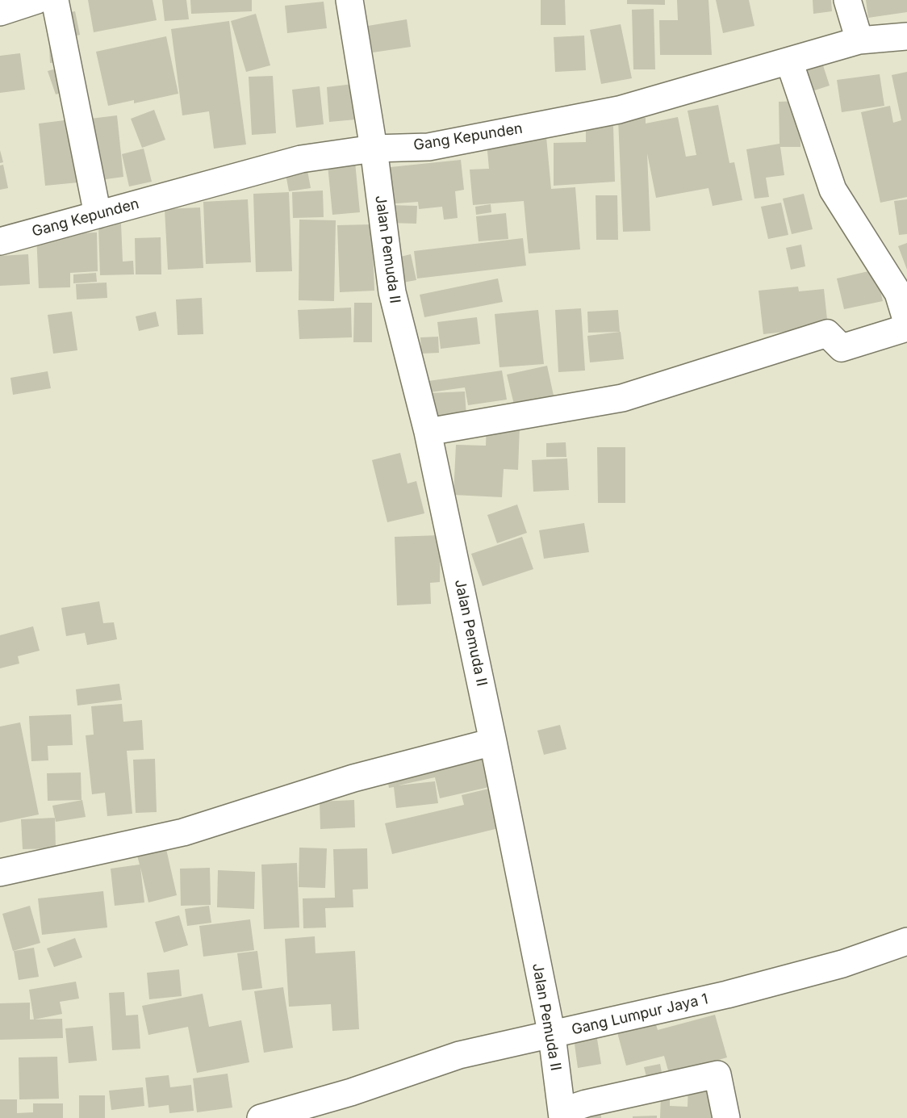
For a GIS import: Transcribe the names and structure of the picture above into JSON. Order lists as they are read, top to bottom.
{
  "streets": {
    "street": ["Gang Kepunden", "Jalan Pemuda II", "Gang Lumpur Jaya 1"]
  },
  "crossings": [
    ["Gang Kepunden", "Jalan Pemuda II"],
    ["Jalan Pemuda II", "Gang Lumpur Jaya 1"]
  ]
}
